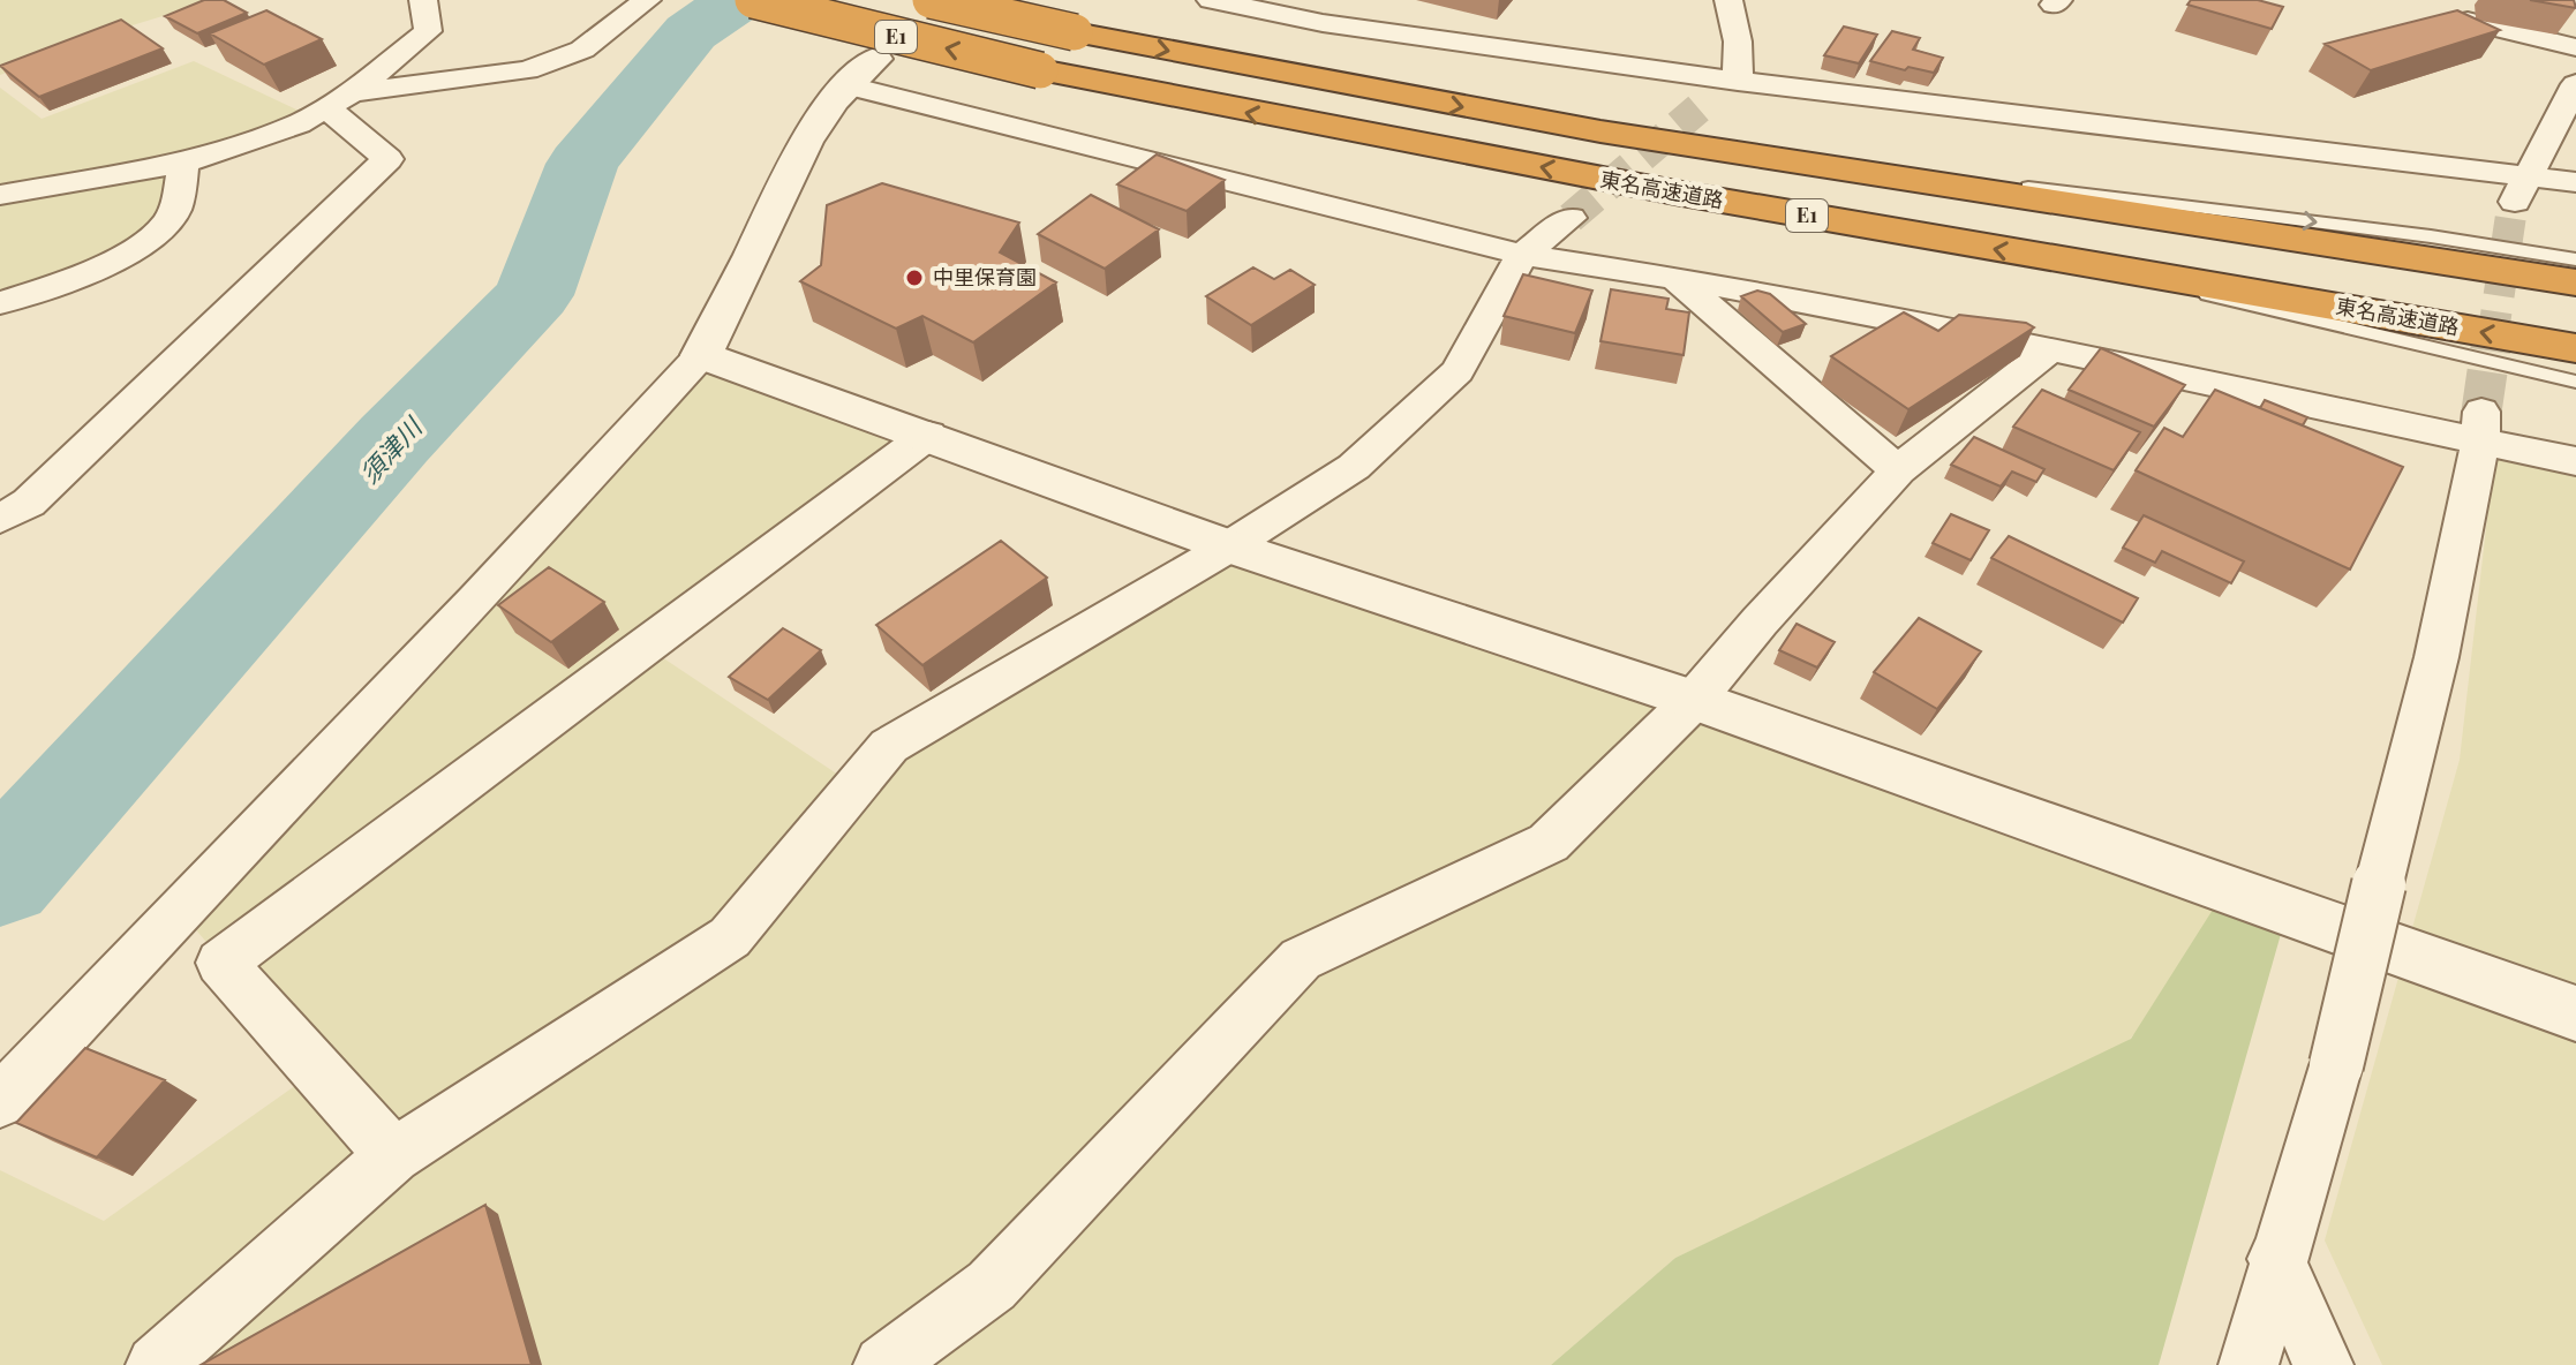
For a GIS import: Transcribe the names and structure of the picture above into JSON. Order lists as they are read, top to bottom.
{
  "streets": {
    "highway": ["E1", "東名高速道路"]
  },
  "water": ["須津川"],
  "places": ["中里保育園"]
}
